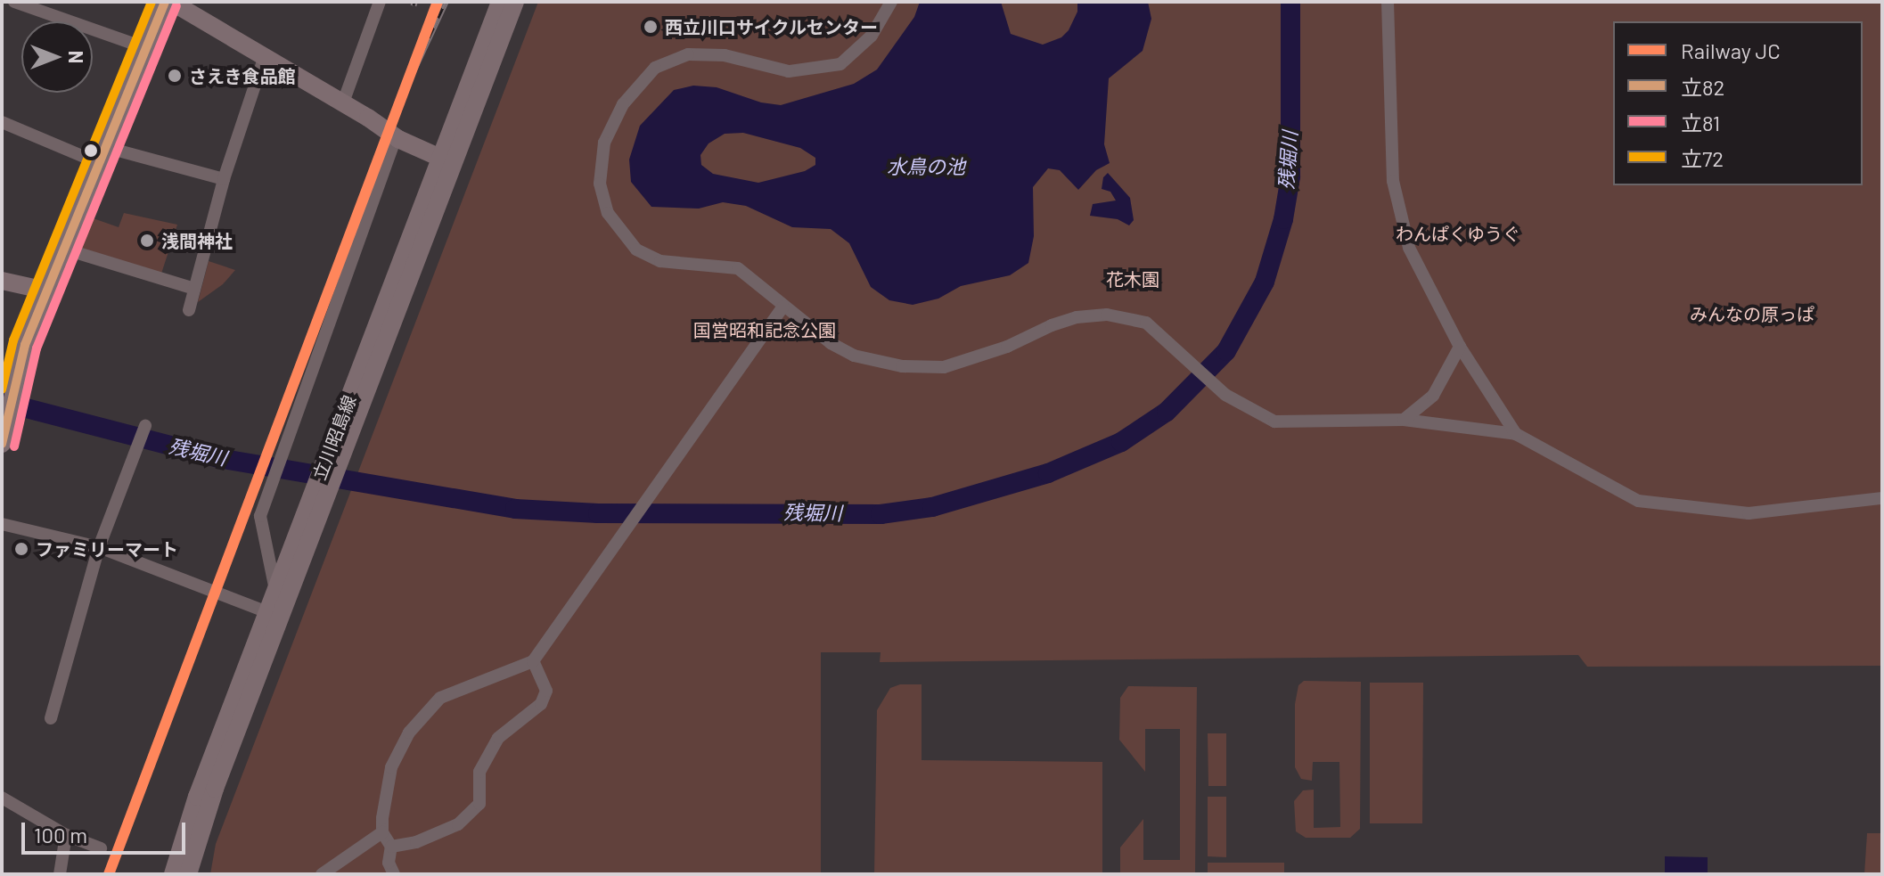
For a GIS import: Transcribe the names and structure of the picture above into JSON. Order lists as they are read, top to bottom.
{
  "streets": {
    "main road": ["立川昭島線"]
  },
  "water": ["残堀川", "水鳥の池"],
  "parks": [
    "わんぱくゆうぐ",
    "花木園",
    "みんなの原っぱ",
    "国営昭和記念公園"
  ],
  "places": [
    "西立川口サイクルセンター",
    "さえき食品館",
    "浅間神社",
    "ファミリーマート"
  ],
  "lines": [
    "rail line JC",
    "transit line 立82",
    "transit line 立72",
    "transit line 立81"
  ],
  "legend": [
    "Railway JC",
    "立82",
    "立81",
    "立72"
  ],
  "scale_bar": "100 m",
  "north": "right"
}
